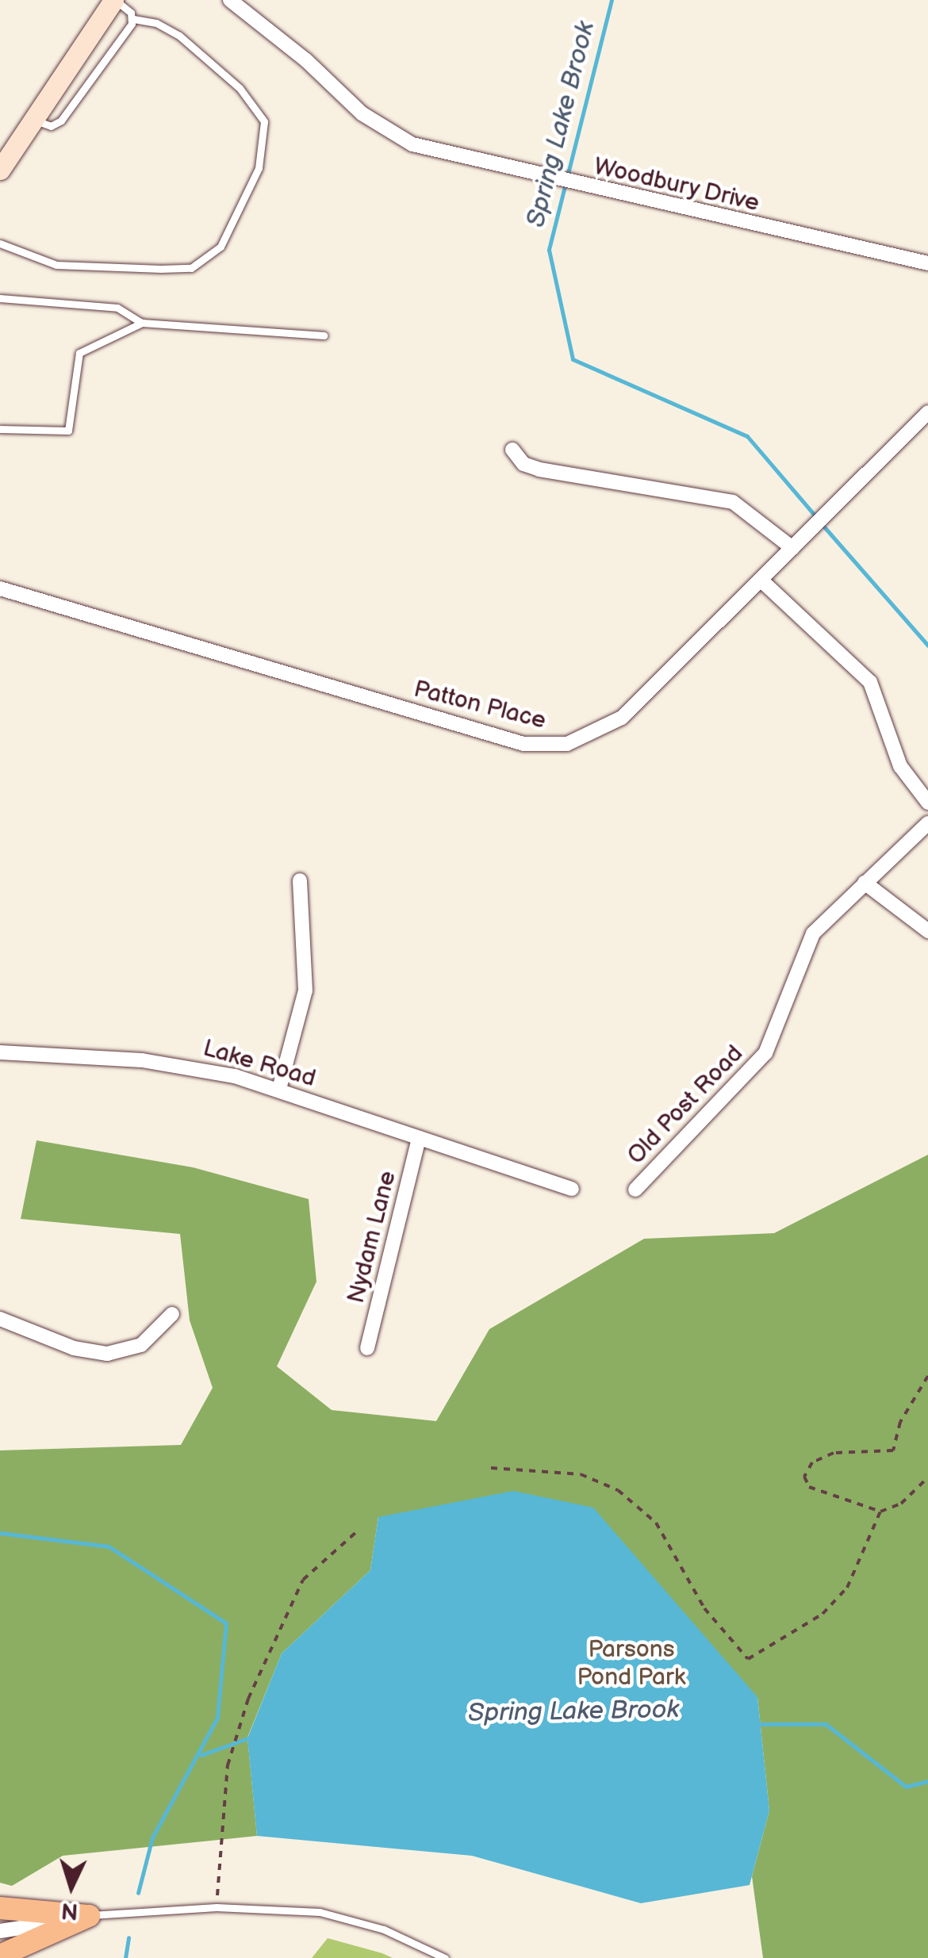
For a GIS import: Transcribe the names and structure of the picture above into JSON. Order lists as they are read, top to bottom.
{
  "streets": {
    "street": [
      "Woodbury Drive",
      "Patton Place",
      "Lake Road",
      "Old Post Road",
      "Nydam Lane"
    ]
  },
  "crossings": [
    ["Lake Road", "Nydam Lane"]
  ],
  "water": ["Spring Lake Brook"],
  "parks": ["Parsons Pond Park"],
  "north": "bottom"
}
